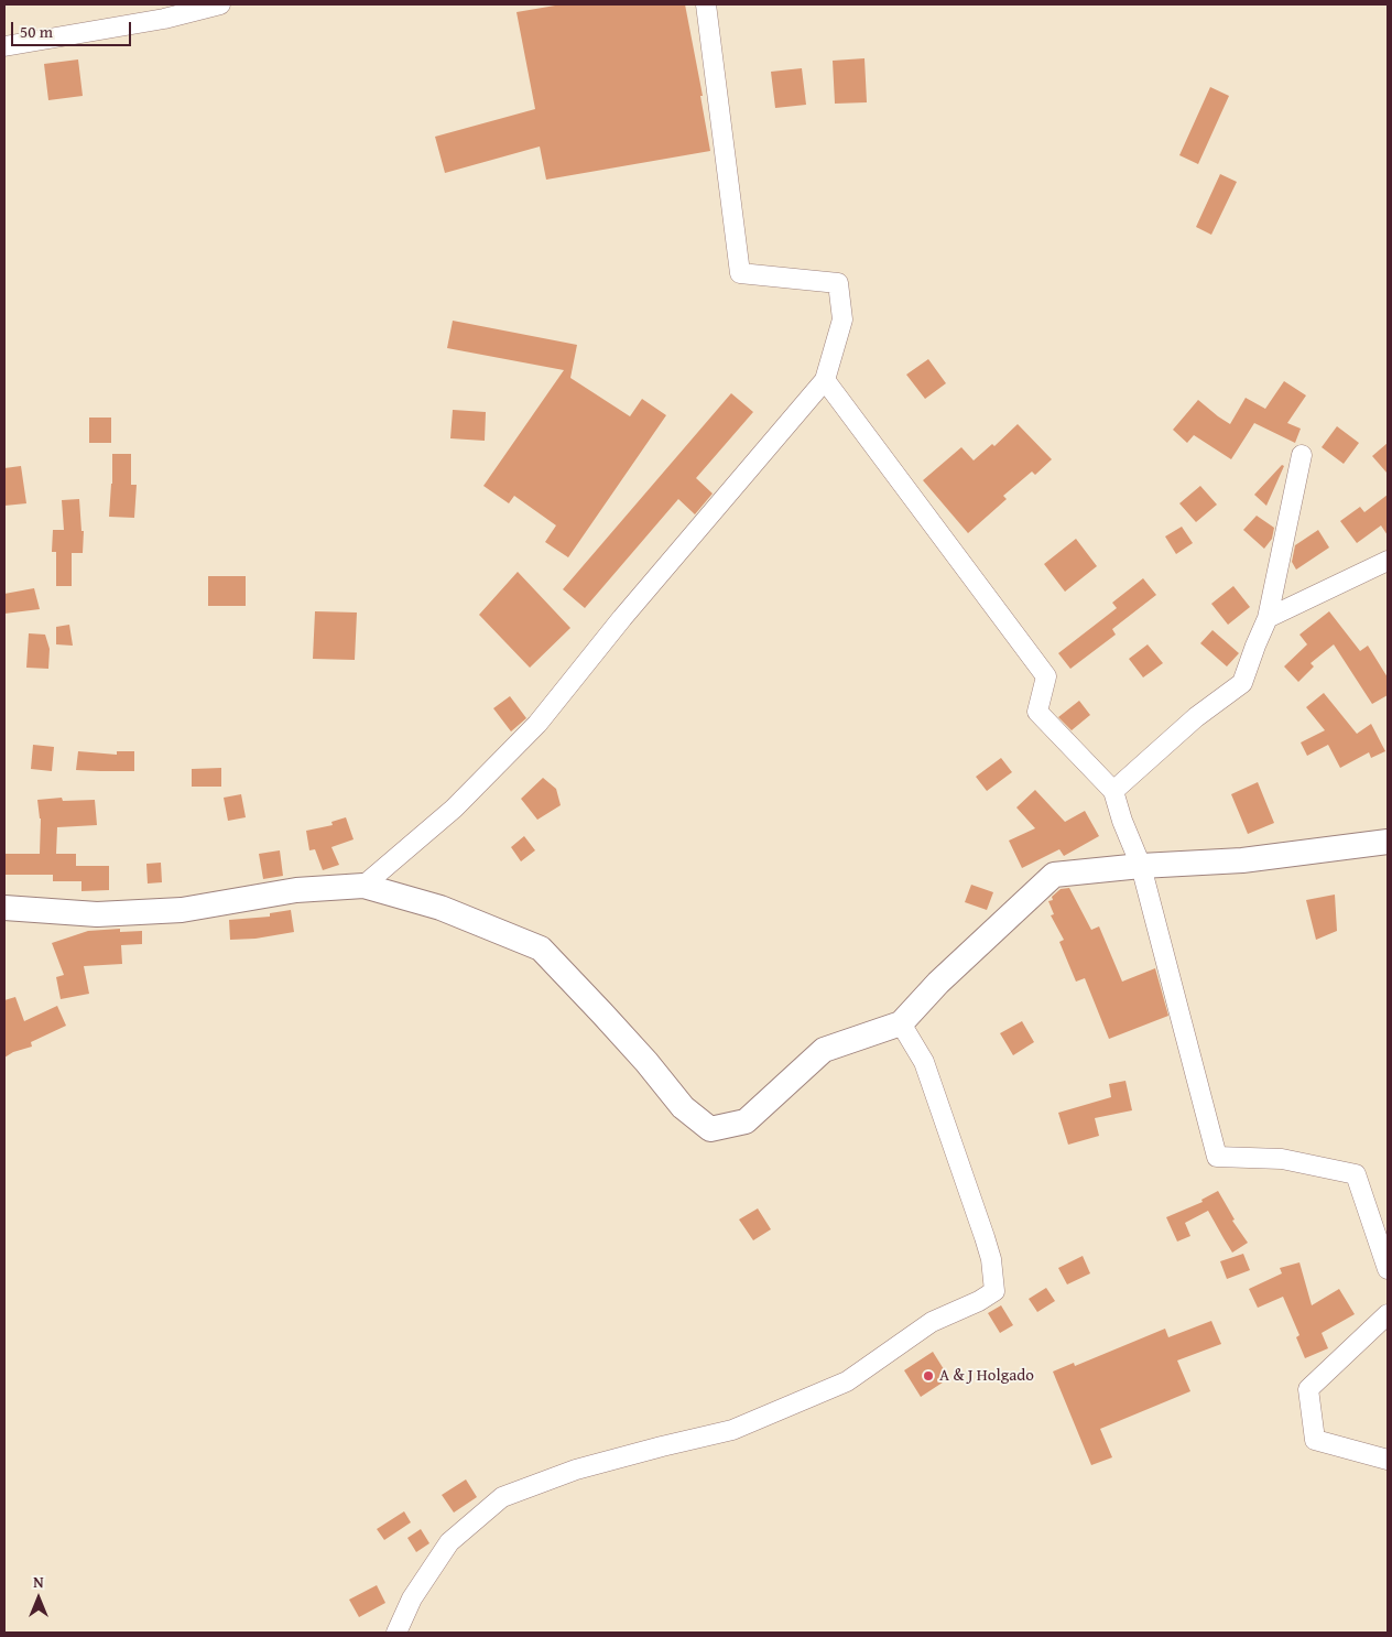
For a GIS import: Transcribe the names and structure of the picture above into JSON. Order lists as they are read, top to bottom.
{
  "places": ["A & J Holgado"],
  "scale_bar": "50 m",
  "north": "top"
}
